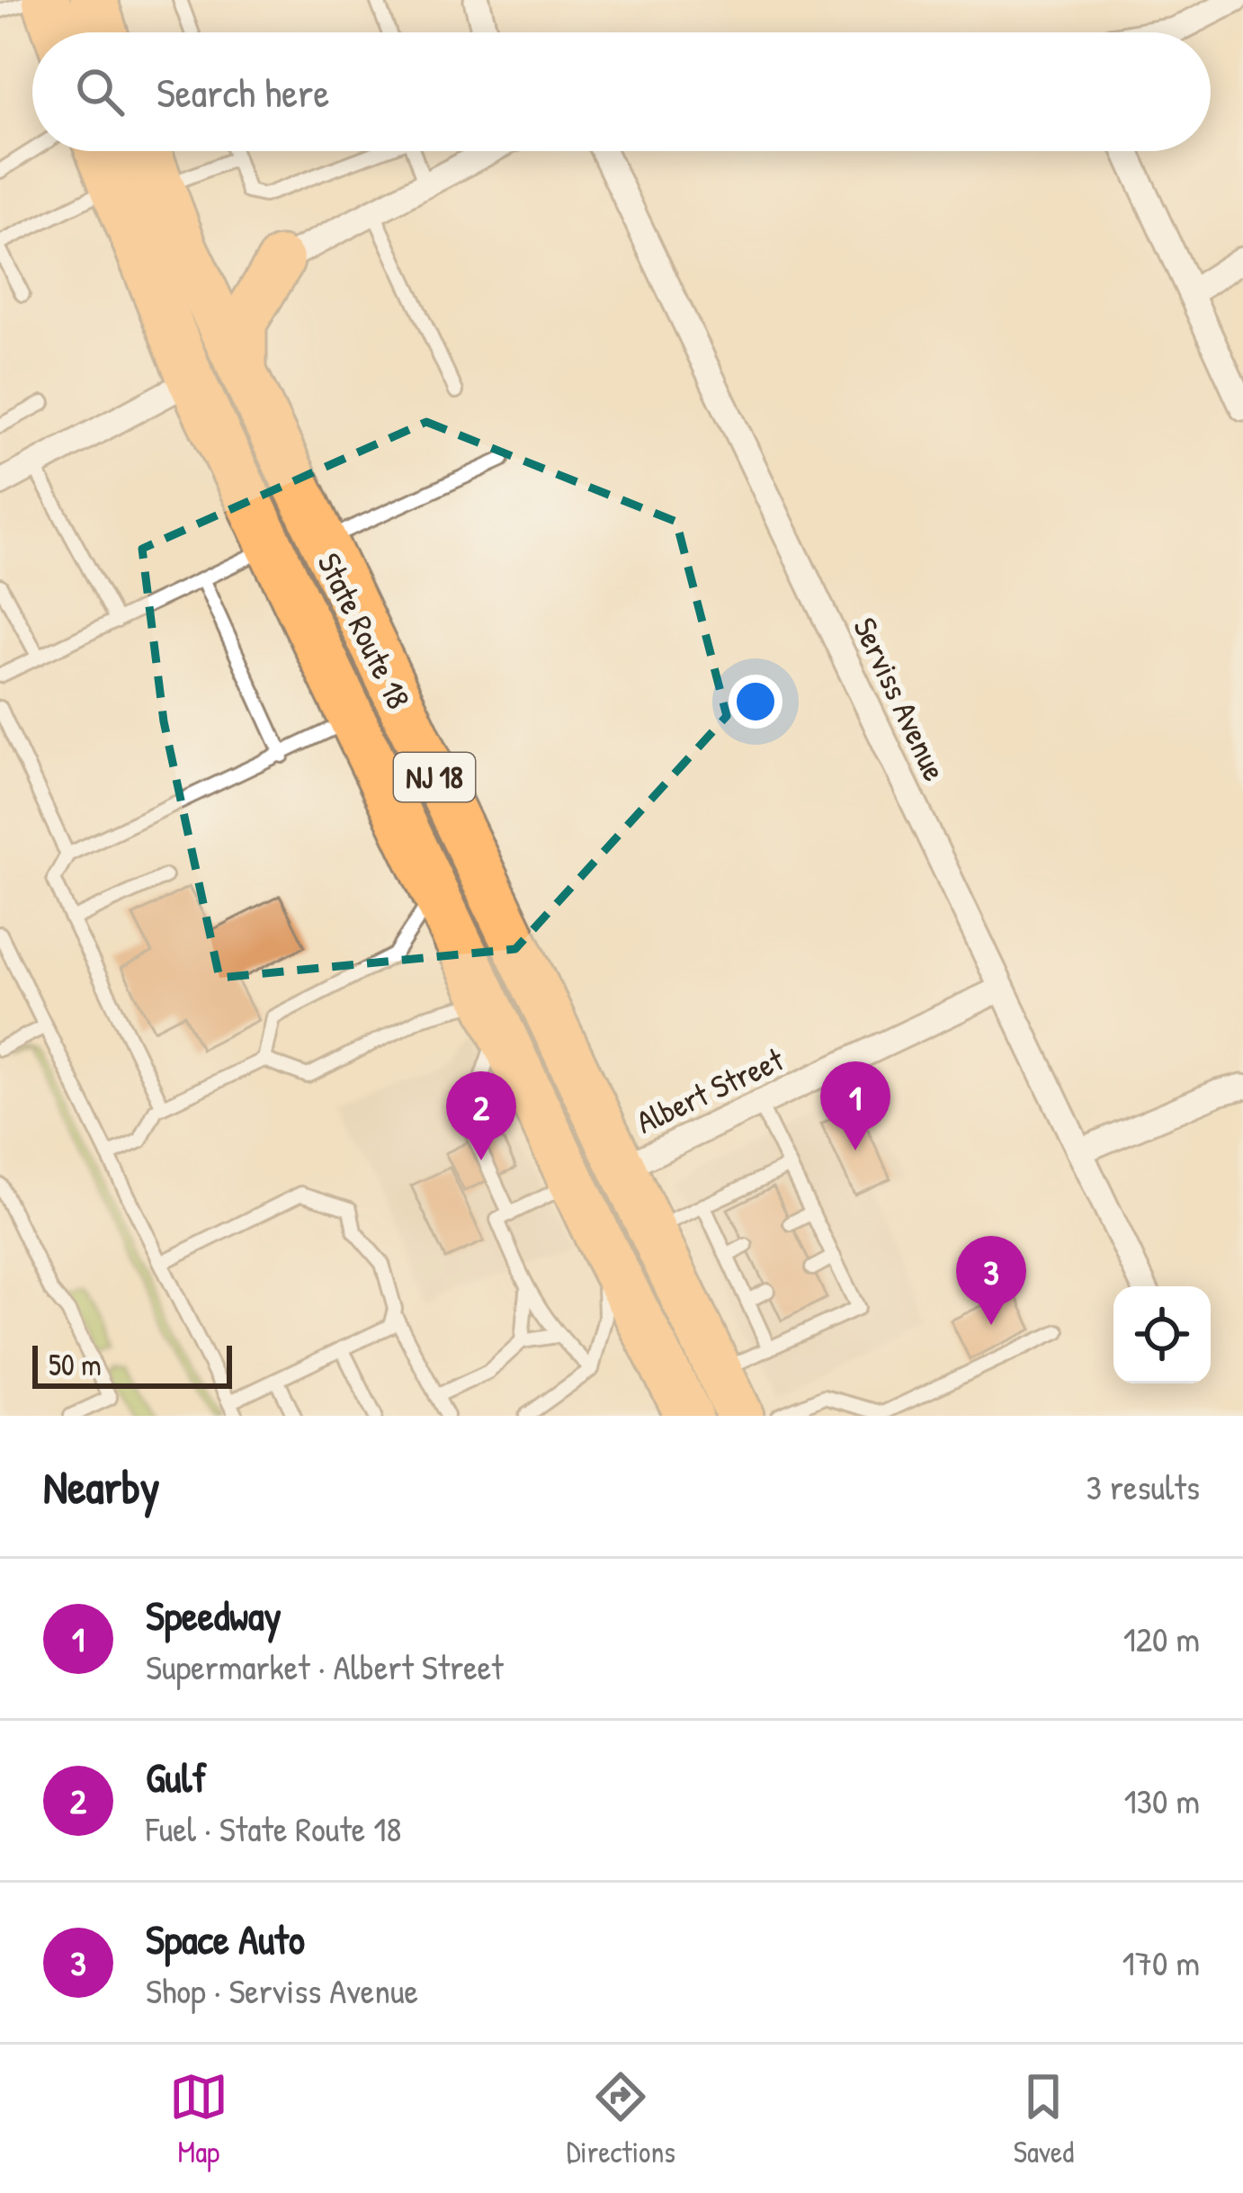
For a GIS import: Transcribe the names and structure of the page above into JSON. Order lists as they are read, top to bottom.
{
  "streets": {
    "highway": ["State Route 18", "NJ 18"],
    "street": ["Serviss Avenue", "Albert Street"]
  },
  "crossings": [
    ["State Route 18", "Albert Street"],
    ["Serviss Avenue", "Albert Street"]
  ],
  "scale_bar": "50 m",
  "page": {
    "search": "Search here",
    "pins": ["1", "2", "3"],
    "scale": "50 m",
    "heading": ["Nearby", "3 results"],
    "list": [
      {
        "mark": "1",
        "name": "Speedway",
        "note": "Supermarket · Albert Street",
        "value": "120 m"
      },
      {
        "mark": "2",
        "name": "Gulf",
        "note": "Fuel · State Route 18",
        "value": "130 m"
      },
      {
        "mark": "3",
        "name": "Space Auto",
        "note": "Shop · Serviss Avenue",
        "value": "170 m"
      }
    ],
    "nav": ["Map", "Directions", "Saved"]
  }
}
